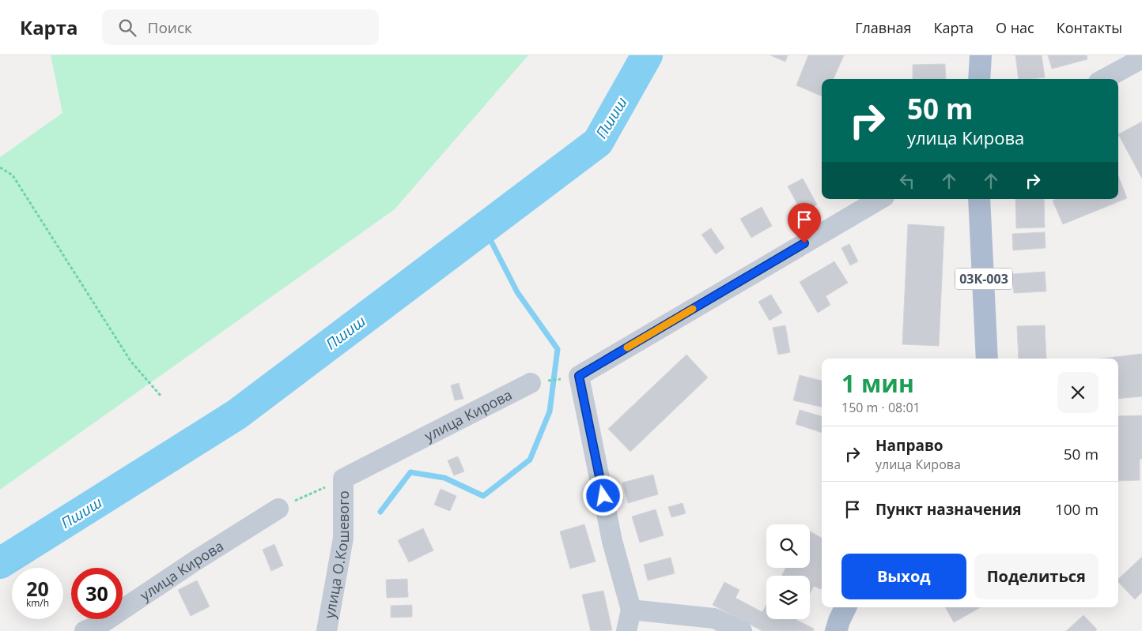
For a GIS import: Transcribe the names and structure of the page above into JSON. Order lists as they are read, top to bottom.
{
  "streets": {
    "main road": ["03К-003"],
    "street": ["улица Кирова", "улица О.Кошевого"]
  },
  "crossings": [
    ["улица Кирова", "улица О.Кошевого"]
  ],
  "water": ["Пшиш"],
  "page": {
    "header": "Карта",
    "search": "Поиск",
    "nav": [
      "Главная",
      "Карта",
      "О нас",
      "Контакты"
    ],
    "turn": ["50 m", "улица Кирова"],
    "heading": ["1 мин", "150 m · 08:01"],
    "list": [
      {
        "name": "Направо",
        "note": "улица Кирова",
        "value": "50 m"
      },
      {
        "name": "Пункт назначения",
        "value": "100 m"
      }
    ],
    "buttons": ["Выход", "Поделиться"],
    "speed": "20 km/h",
    "limit": "30"
  }
}
